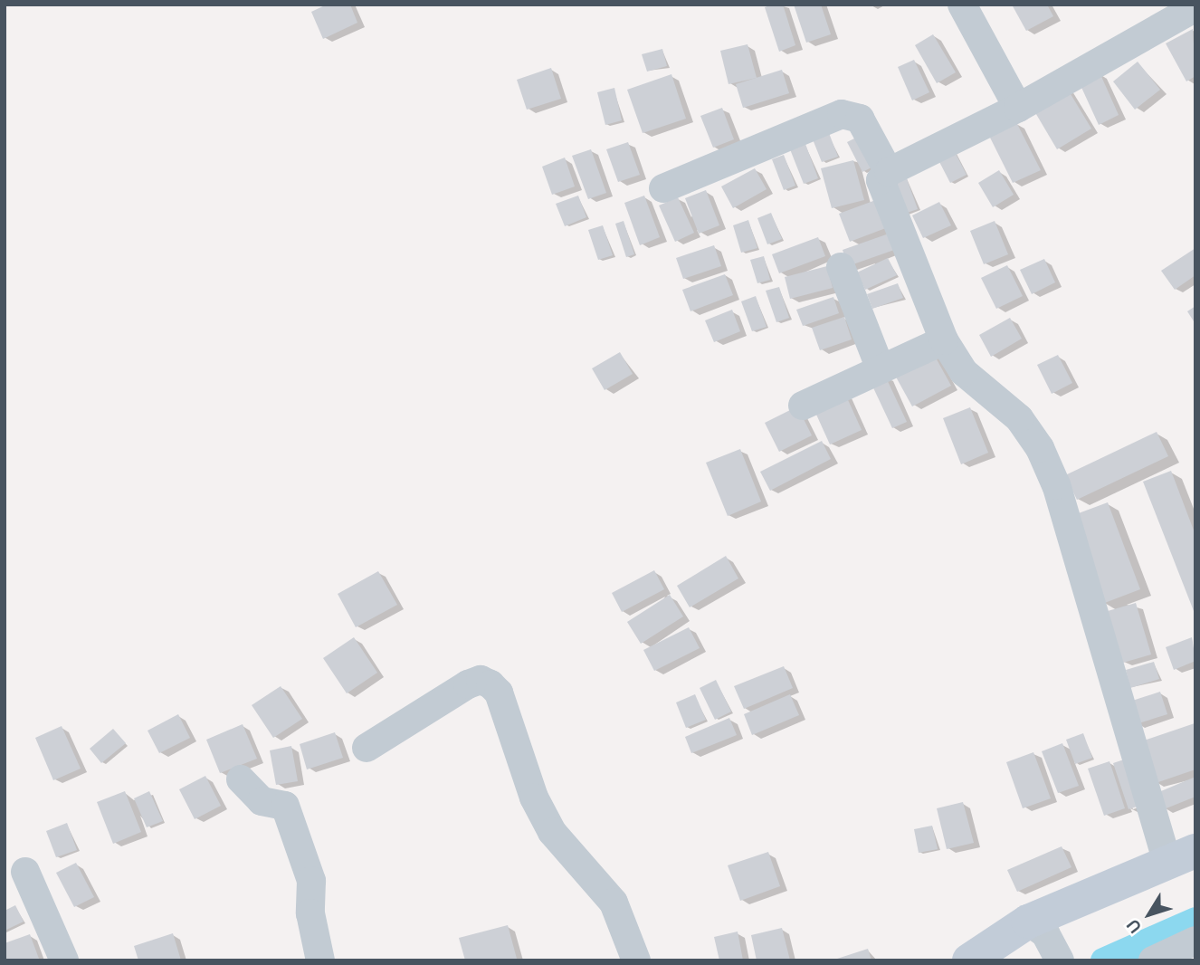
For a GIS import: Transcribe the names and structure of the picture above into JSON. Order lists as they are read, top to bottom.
{
  "north": "bottom left"
}
